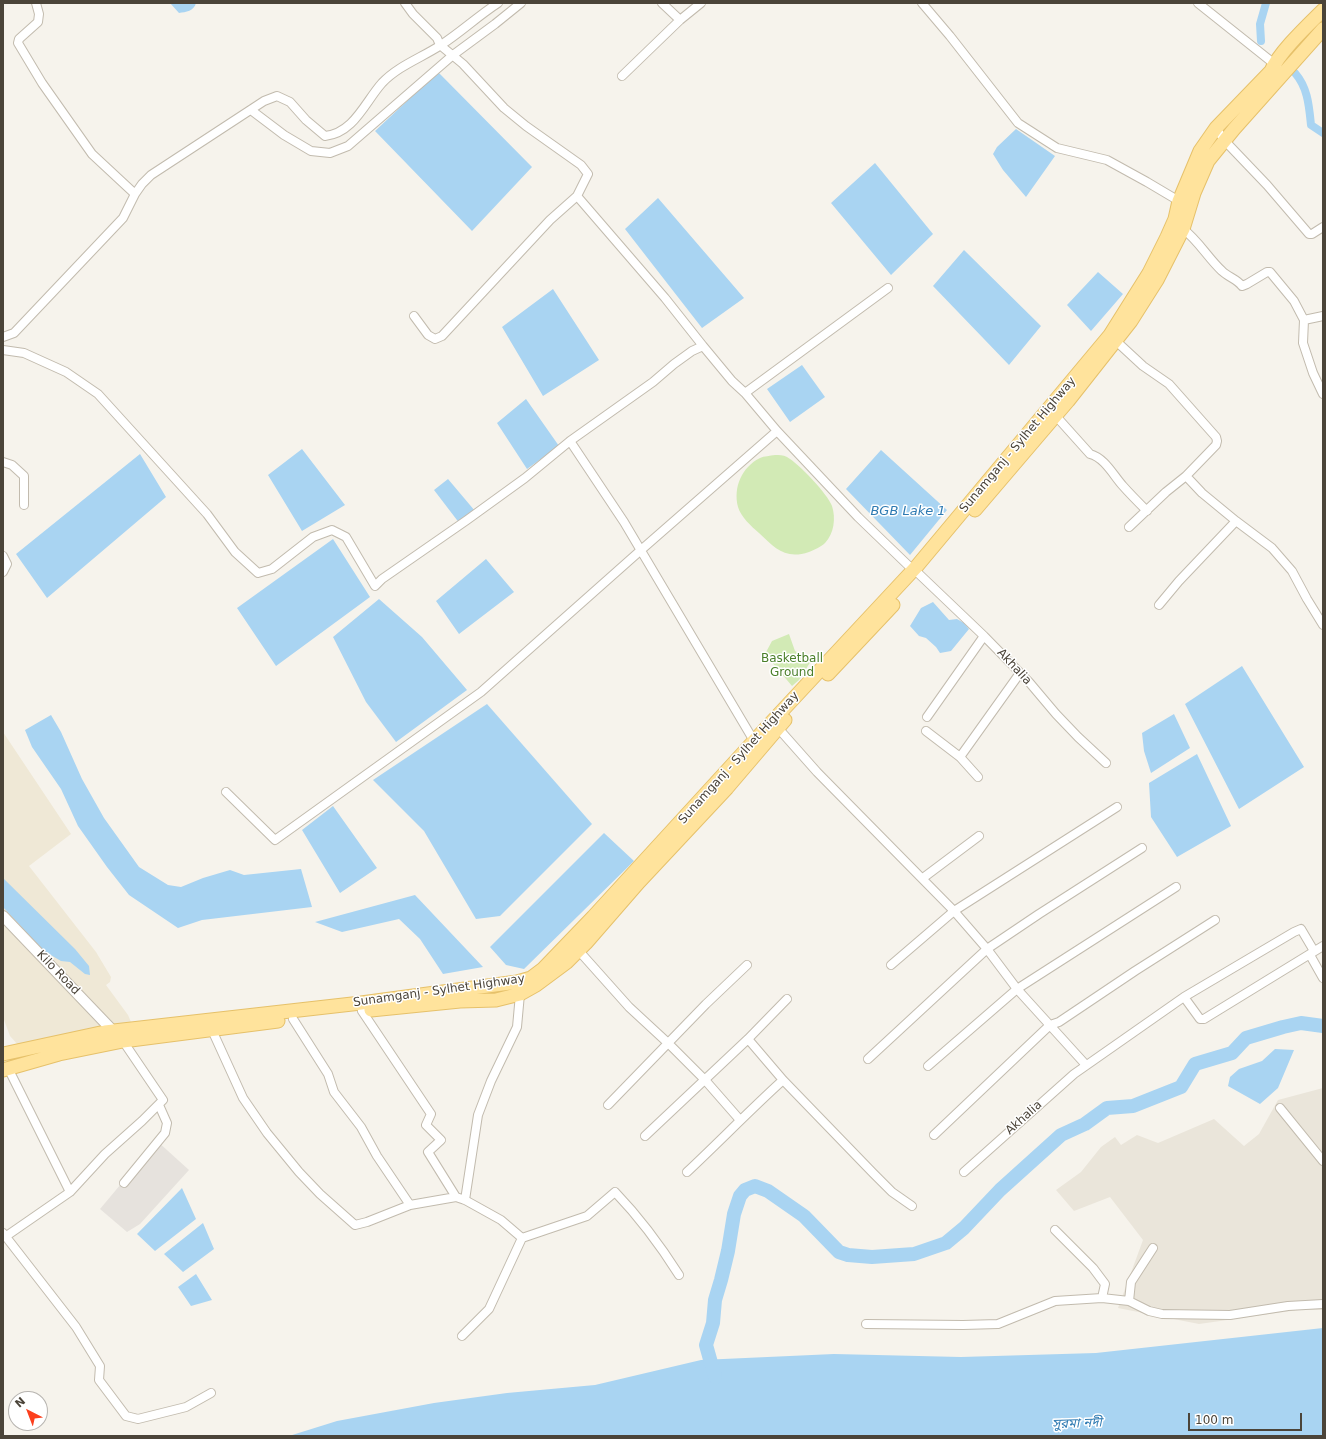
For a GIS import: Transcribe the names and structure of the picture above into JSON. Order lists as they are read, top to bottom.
{
  "streets": {
    "main road": ["Sunamganj - Sylhet Highway"],
    "street": ["Akhalia", "Kilo Road"]
  },
  "crossings": [
    ["Sunamganj - Sylhet Highway", "Akhalia"],
    ["Sunamganj - Sylhet Highway", "Kilo Road"]
  ],
  "water": ["BGB Lake 1", "সুরমা নদী"],
  "parks": ["Basketball Ground"],
  "scale_bar": "100 m",
  "north": "top left"
}
